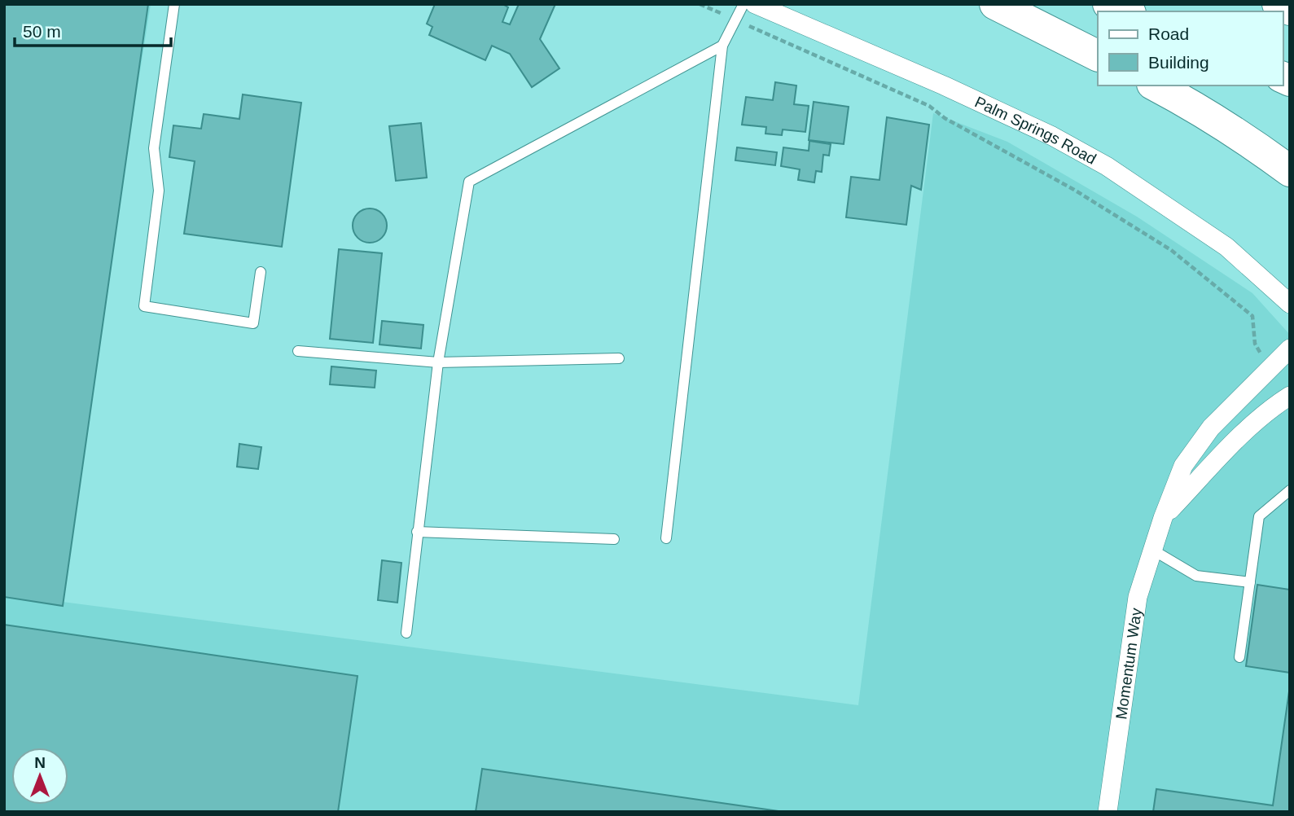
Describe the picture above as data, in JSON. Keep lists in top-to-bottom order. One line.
{"streets":{"street":["Palm Springs Road","Momentum Way"]},"legend":["Road","Building"],"scale_bar":"50 m","north":"top"}
